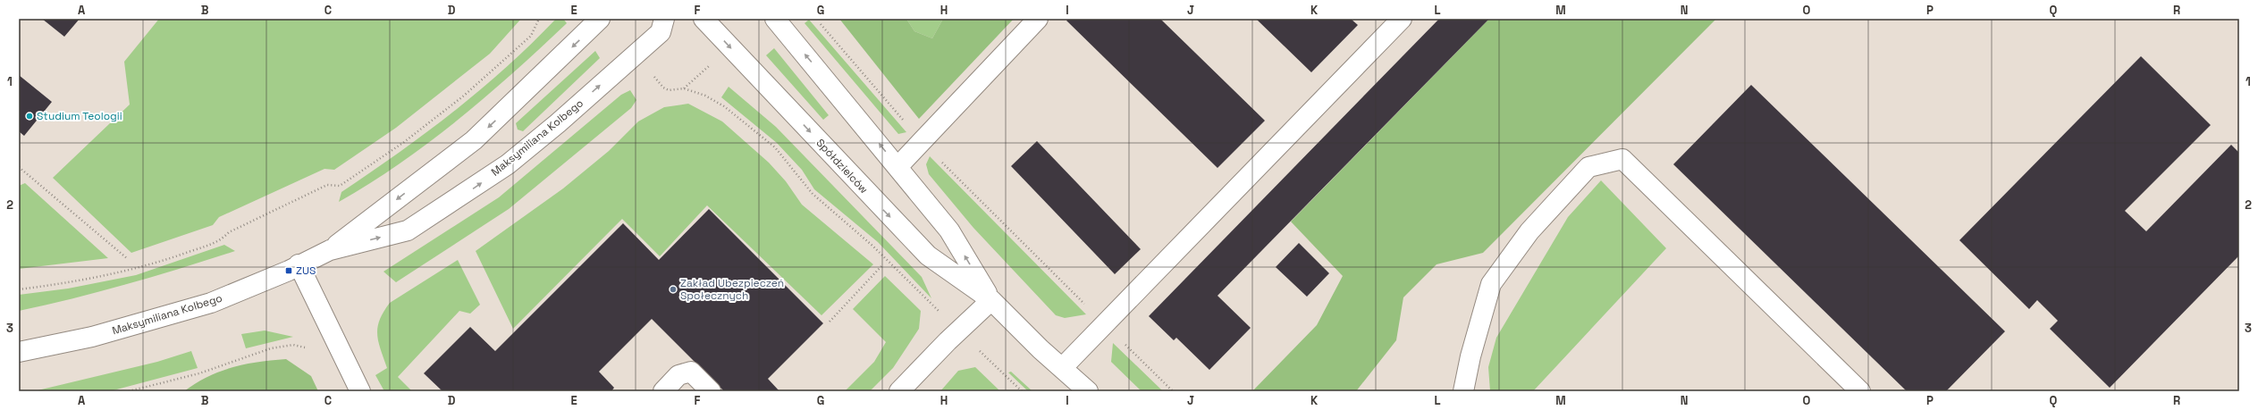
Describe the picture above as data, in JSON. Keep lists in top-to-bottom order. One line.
{"streets":{"street":["Maksymiliana Kolbego","Spółdzielców"]},"places":{"other":["Studium Teologii","Zakład Ubezpieczeń Społecznych"],"transit":["ZUS"]},"grid":{"columns":["A","B","C","D","E","F","G","H","I","J","K","L","M","N","O","P","Q","R"],"rows":["1","2","3"]}}
